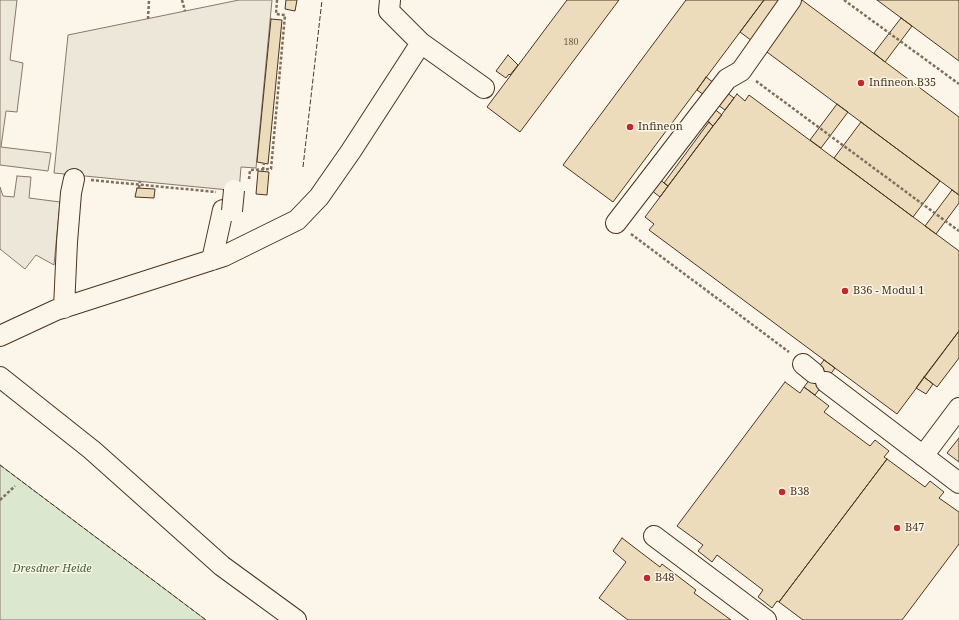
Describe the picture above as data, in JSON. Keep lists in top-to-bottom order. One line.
{"parks":["Dresdner Heide"],"places":["Infineon B35","Infineon","B36 - Modul 1","B38","B47","B48"],"house_numbers":["180"]}
